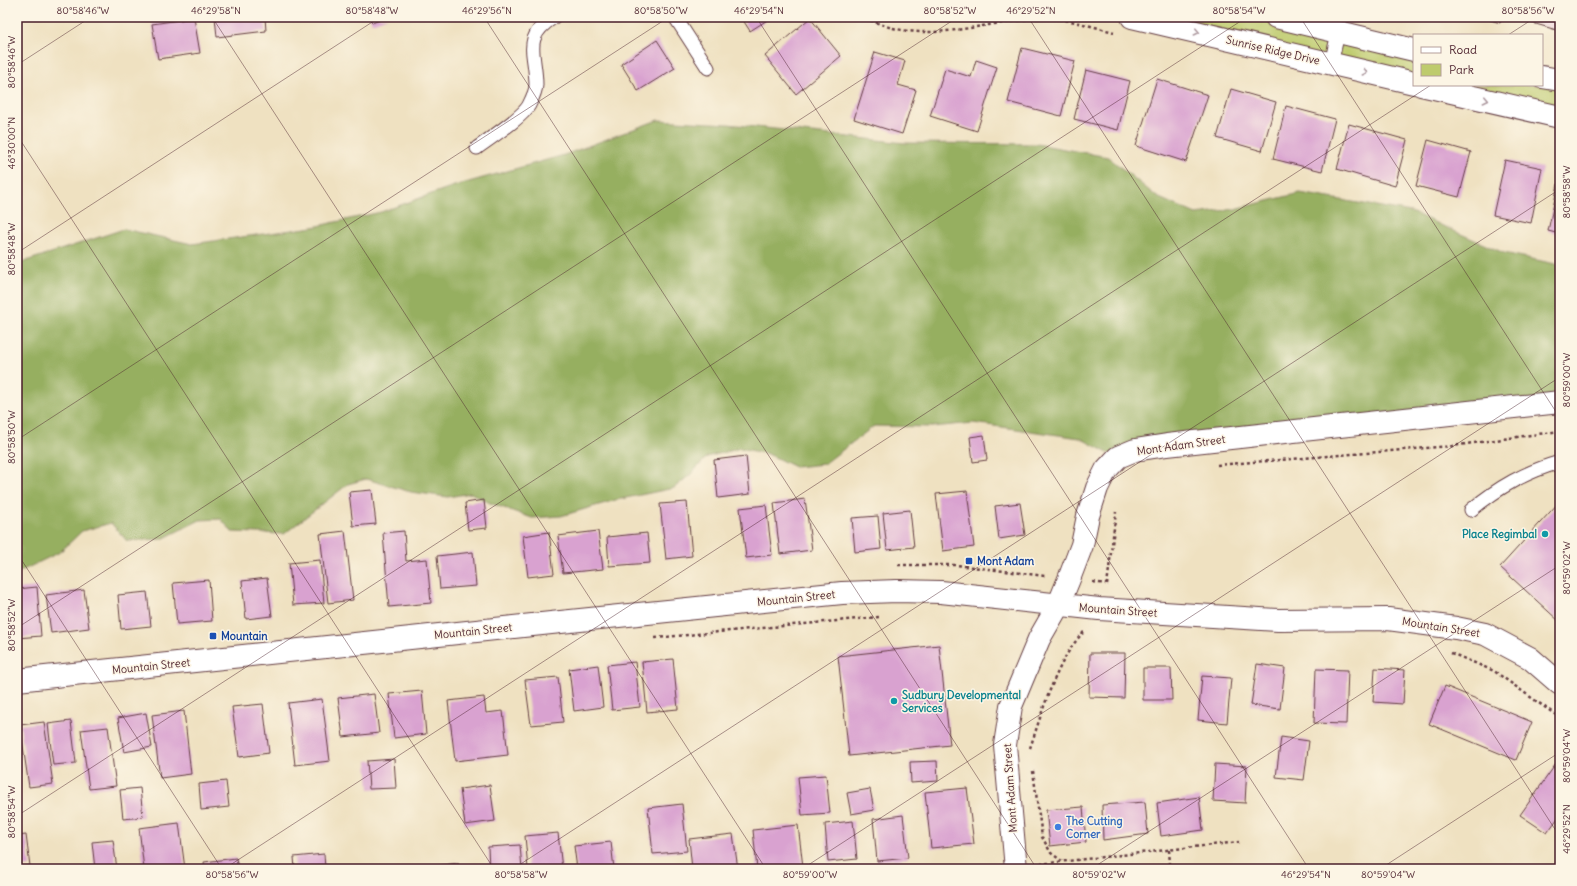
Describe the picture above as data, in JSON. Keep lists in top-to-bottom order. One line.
{"streets":{"street":["Sunrise Ridge Drive","Mont Adam Street","Mountain Street"]},"crossings":[["Mont Adam Street","Mountain Street"]],"places":{"other":["Place Regimbal","Sudbury Developmental Services","The Cutting Corner"],"transit":["Mont Adam","Mountain"]},"legend":["Road","Park"],"coordinates":["80°58'46\"W","46°29'58\"N","80°58'48\"W","46°29'56\"N","80°58'50\"W","46°29'54\"N","80°58'52\"W","46°29'52\"N","80°58'54\"W","80°58'56\"W","46°30'00\"N","80°58'58\"W","80°59'00\"W","80°59'02\"W","80°59'04\"W"]}
